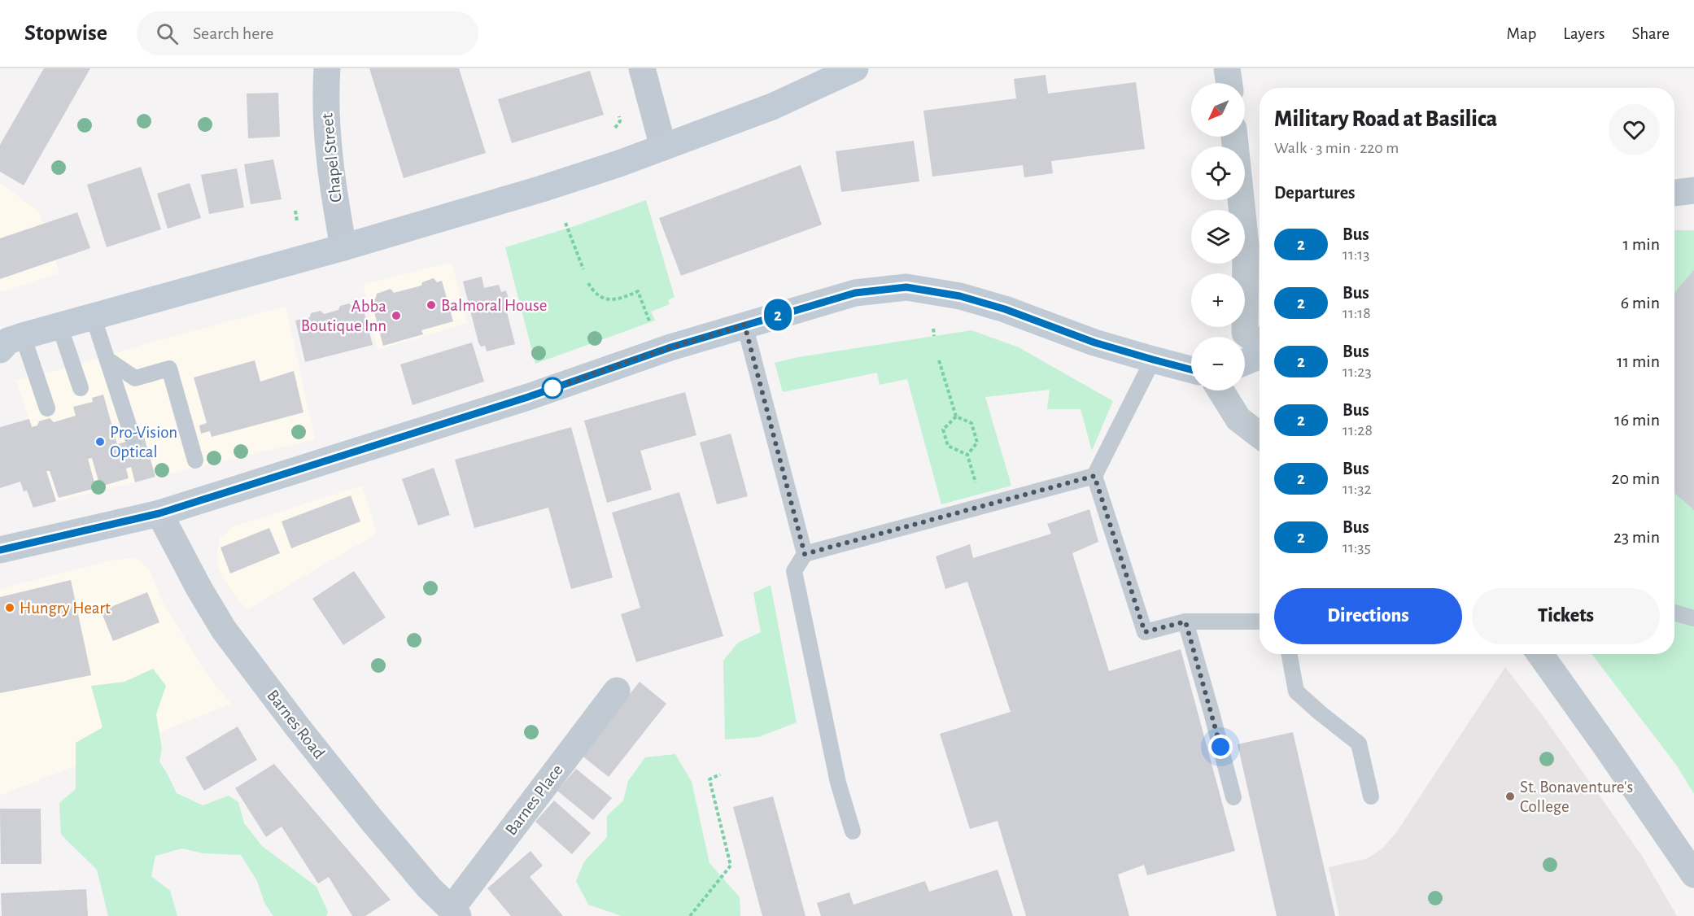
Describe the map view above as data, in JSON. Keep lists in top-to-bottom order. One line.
{"streets":{"street":["Chapel Street","Barnes Road","Barnes Place"]},"crossings":[["Barnes Road","Barnes Place"]],"places":["Balmoral House","Abba Boutique Inn","Pro-Vision Optical","Hungry Heart","St. Bonaventure's College"],"lines":["bus line 2"],"north":"bottom left","page":{"header":"Stopwise","search":"Search here","nav":["Map","Layers","Share"],"on_map":"2","map_buttons":["+","−"],"heading":[["Military Road at Basilica","Walk · 3 min · 220 m"],"Departures"],"list":[{"mark":"2","name":"Bus","note":"11:13","value":"1 min"},{"mark":"2","name":"Bus","note":"11:18","value":"6 min"},{"mark":"2","name":"Bus","note":"11:23","value":"11 min"},{"mark":"2","name":"Bus","note":"11:28","value":"16 min"},{"mark":"2","name":"Bus","note":"11:32","value":"20 min"},{"mark":"2","name":"Bus","note":"11:35","value":"23 min"}],"buttons":["Directions","Tickets"]}}
